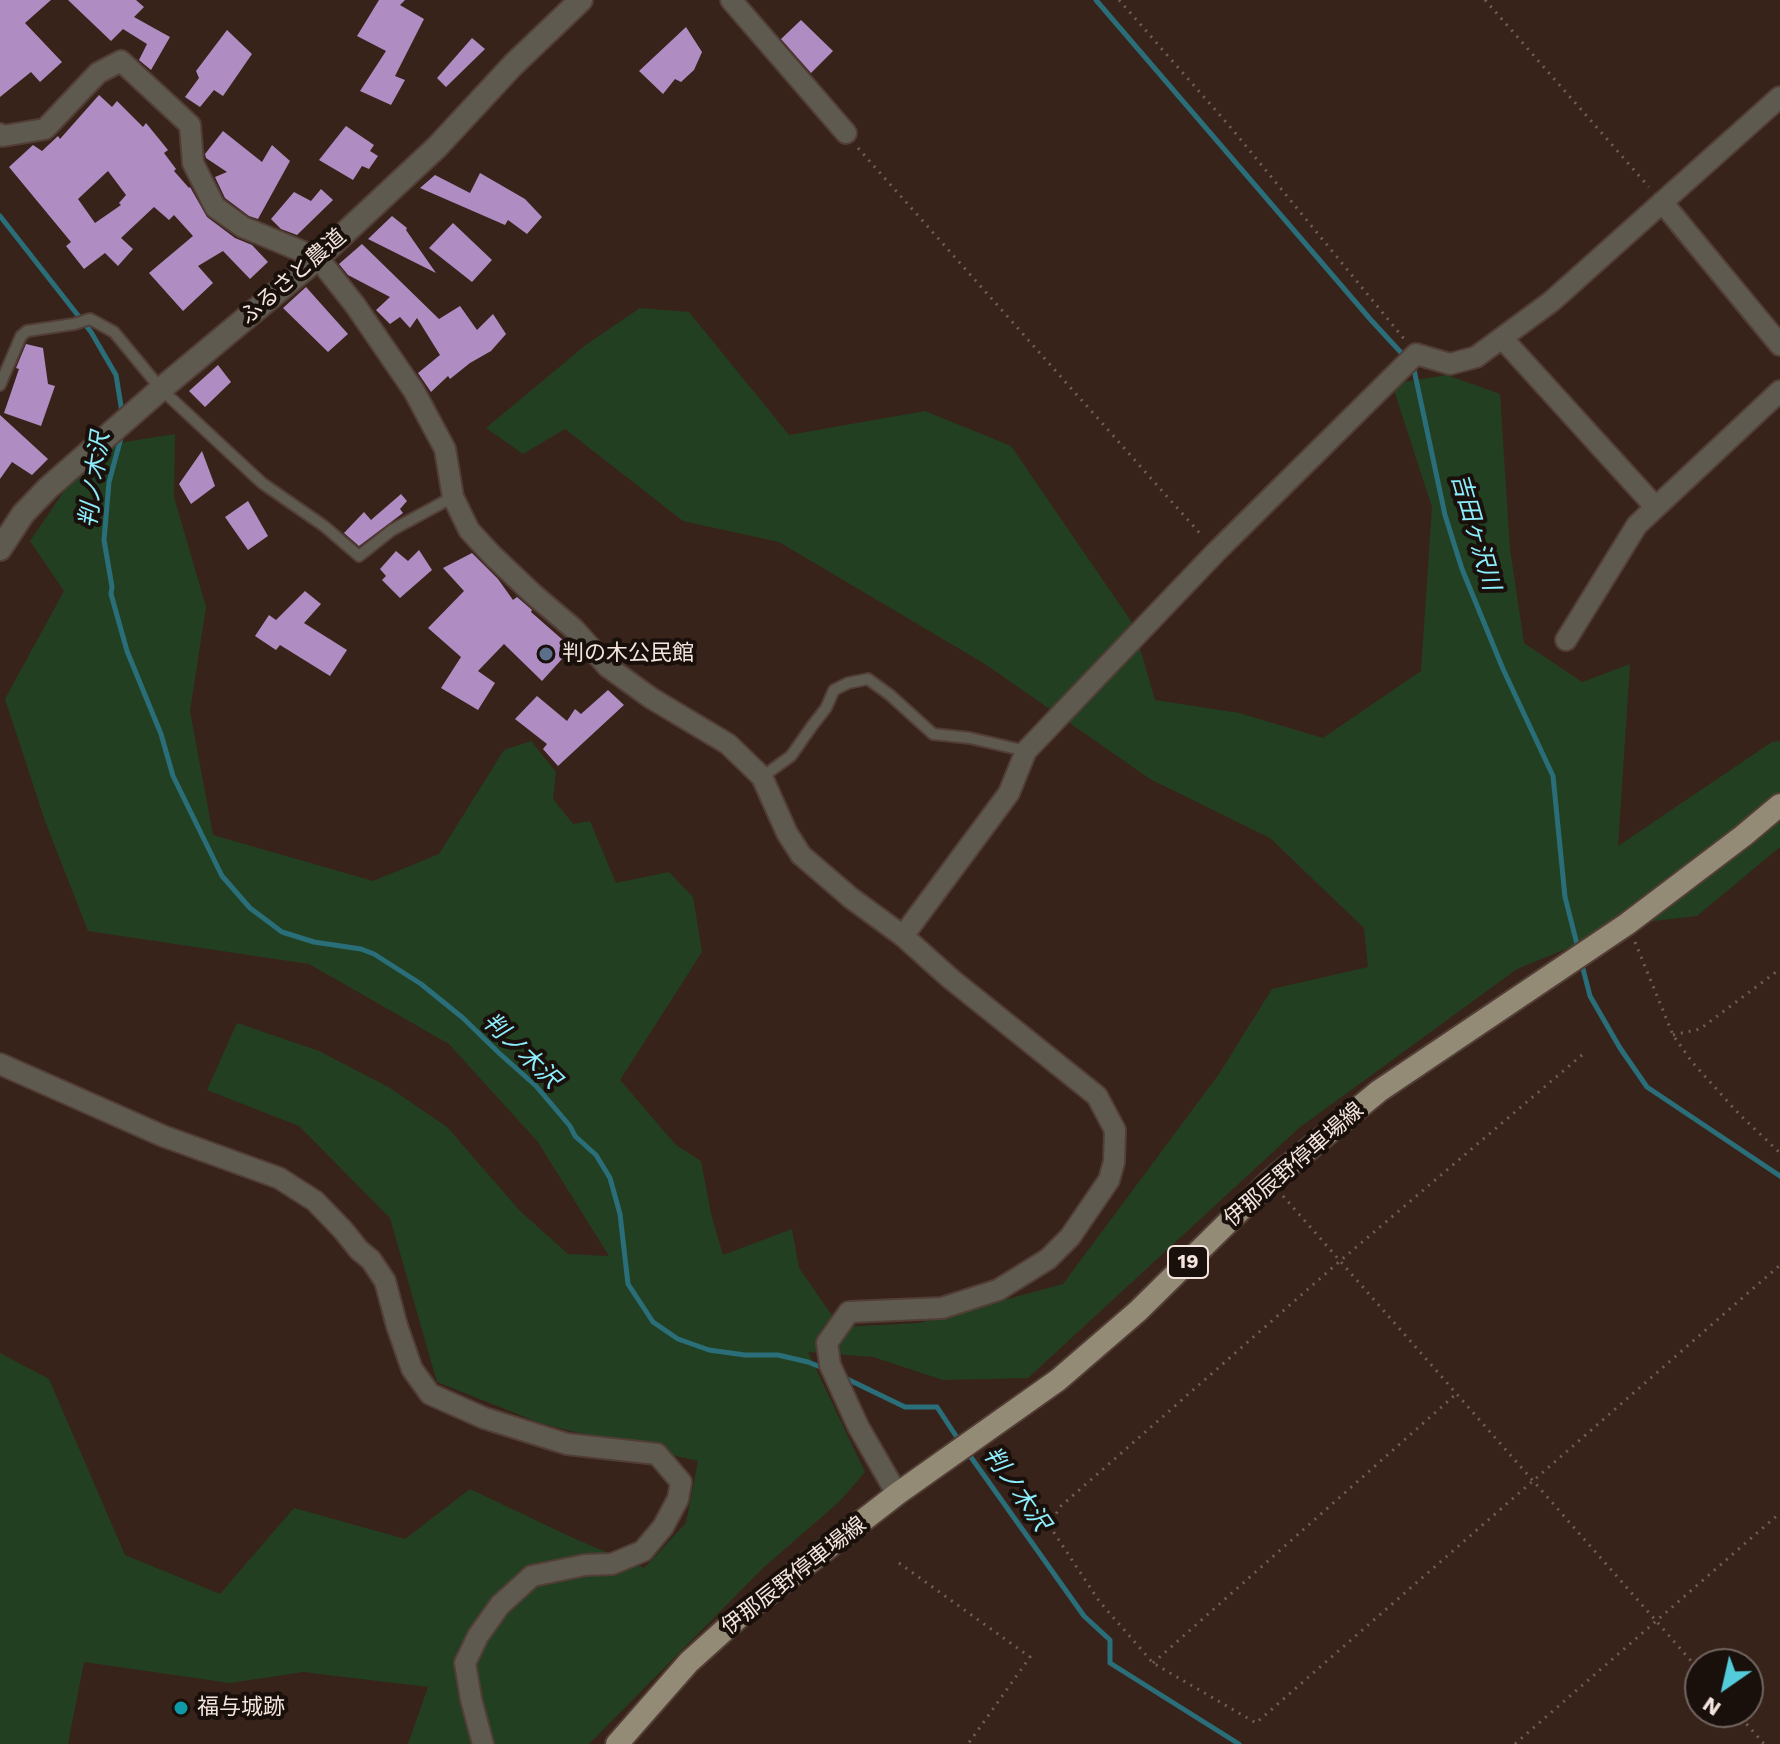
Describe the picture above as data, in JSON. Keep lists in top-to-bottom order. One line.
{"streets":{"main road":["伊那辰野停車場線","19"],"street":["ふるさと農道"]},"water":["判ノ木沢","吉田ヶ沢川"],"places":["判の木公民館","福与城跡"],"north":"bottom left"}
